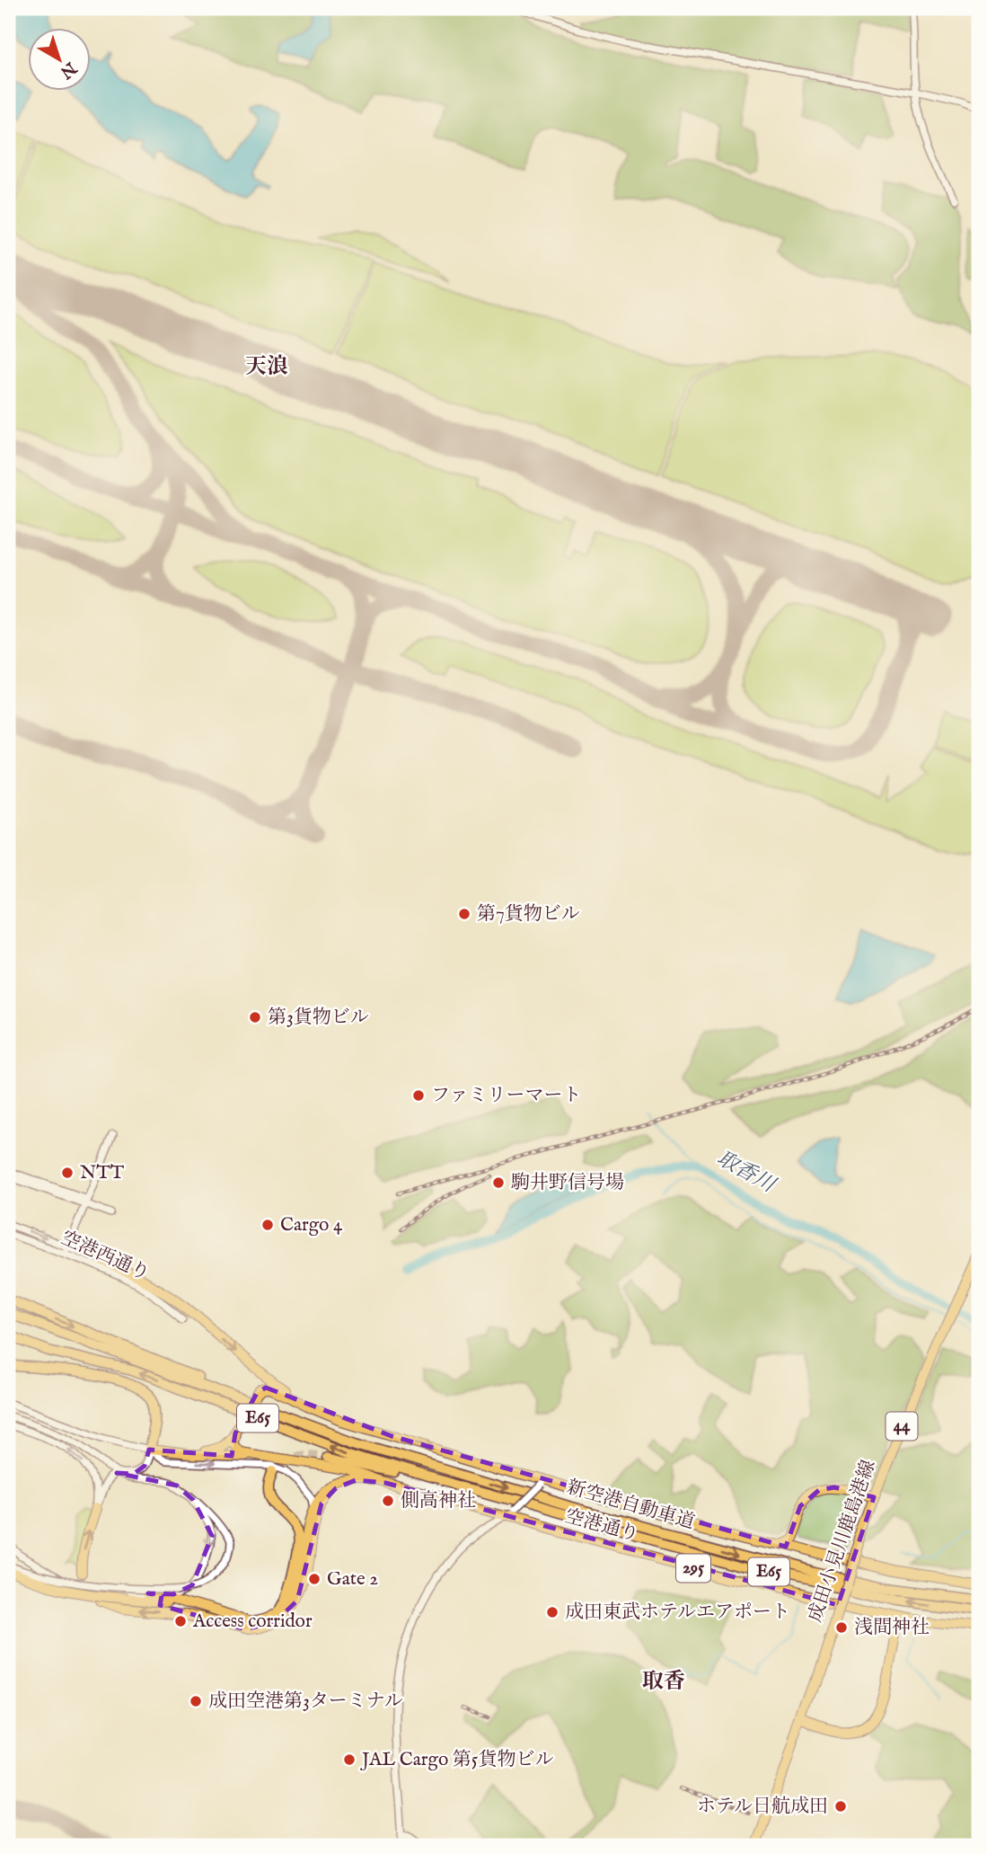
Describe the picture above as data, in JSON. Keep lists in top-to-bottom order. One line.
{"streets":{"highway":["E65","新空港自動車道"],"main road":["44","空港通り","成田小見川鹿島港線","295"],"street":["空港西通り"]},"crossings":[["空港西通り","295"],["E65","新空港自動車道"],["空港通り","295"]],"districts":["天浪","取香"],"water":["取香川"],"places":["第7貨物ビル","第3貨物ビル","ファミリーマート","NTT","駒井野信号場","Cargo 4","側高神社","Gate 2","成田東武ホテルエアポート","Access corridor","浅間神社","成田空港第3ターミナル","JAL Cargo 第5貨物ビル","ホテル日航成田"],"north":"bottom right"}
